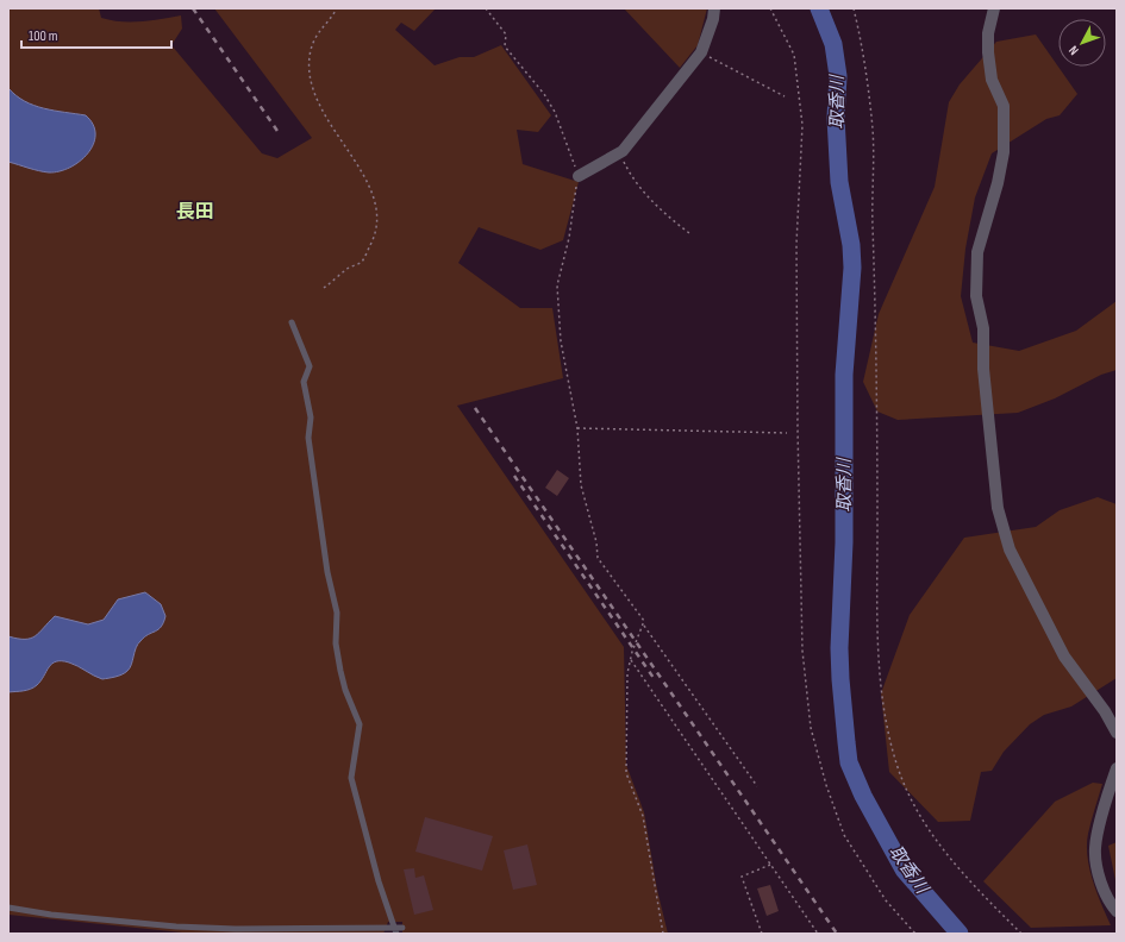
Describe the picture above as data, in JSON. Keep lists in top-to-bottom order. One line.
{"districts":["長田"],"water":["取香川"],"scale_bar":"100 m","north":"bottom left"}
